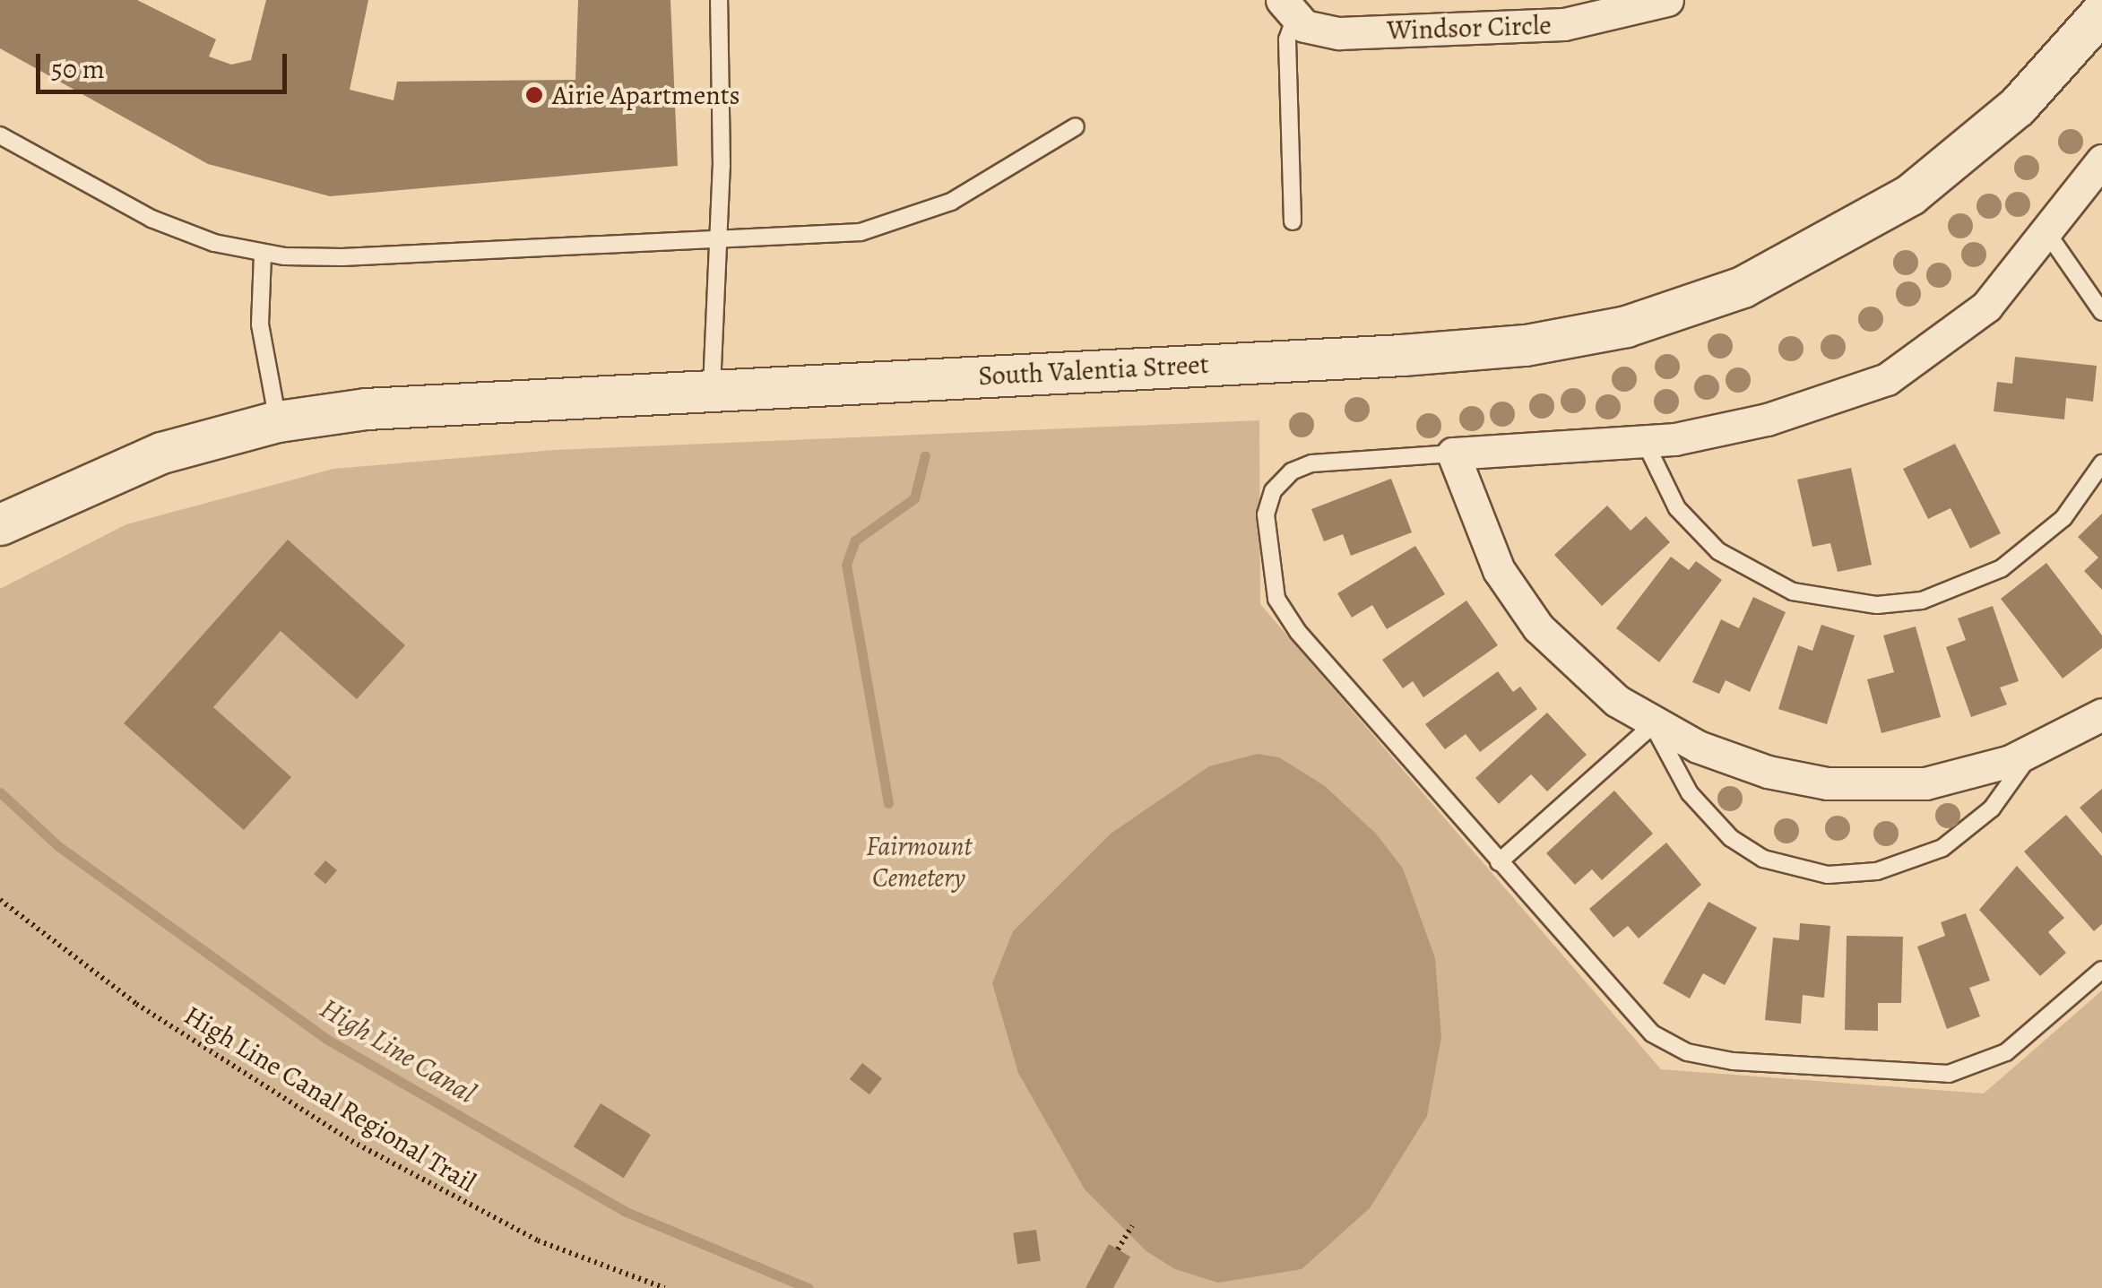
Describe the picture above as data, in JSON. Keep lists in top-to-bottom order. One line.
{"streets":{"street":["Windsor Circle","South Valentia Street"],"path":["High Line Canal Regional Trail"]},"water":["High Line Canal"],"parks":["Fairmount Cemetery"],"places":["Airie Apartments"],"scale_bar":"50 m"}
